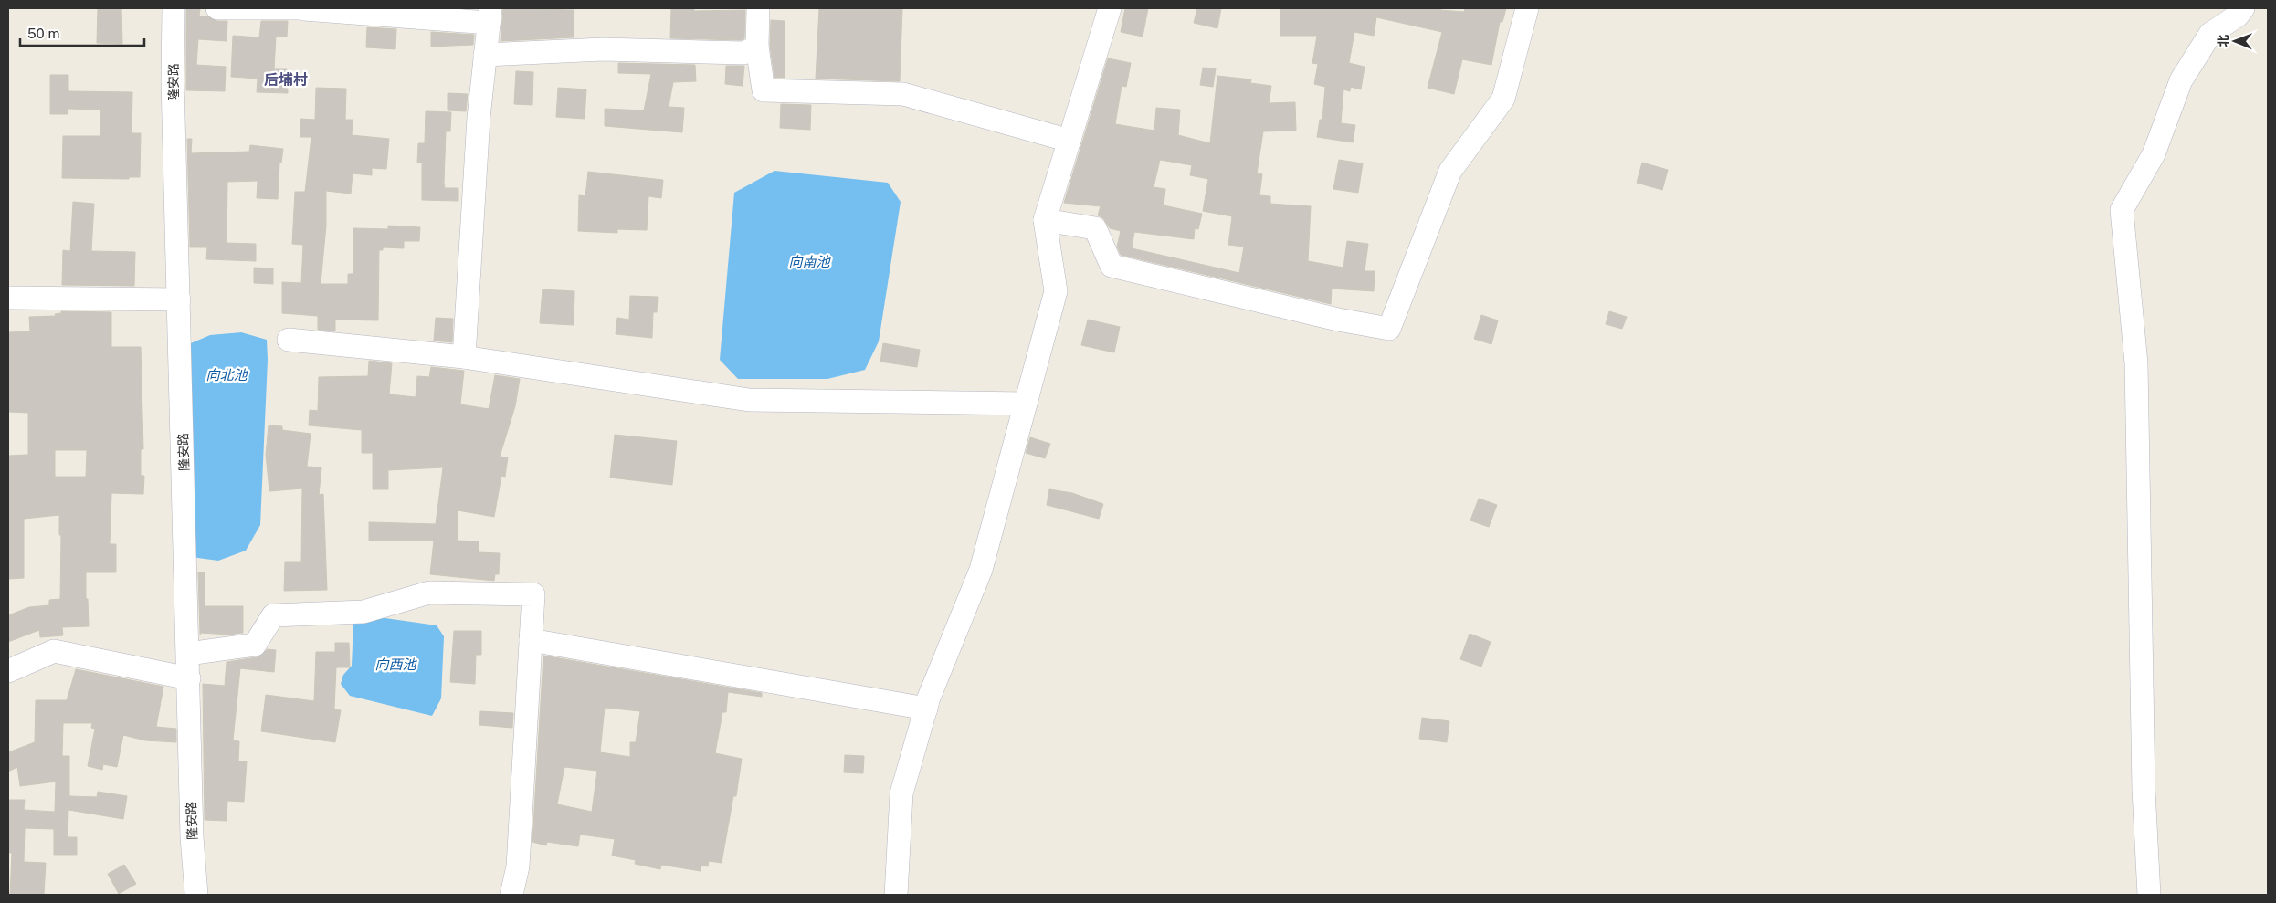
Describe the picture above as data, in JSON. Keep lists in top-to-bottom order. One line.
{"streets":{"street":["隆安路"]},"districts":["后埔村"],"water":["向南池","向北池","向西池"],"scale_bar":"50 m","north":"left"}
